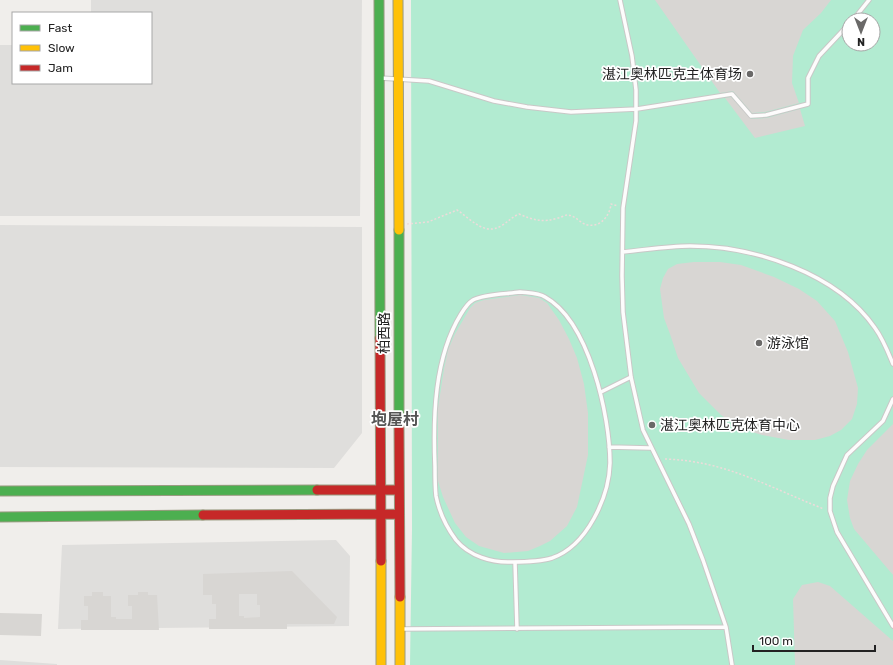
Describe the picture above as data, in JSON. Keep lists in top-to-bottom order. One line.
{"streets":{"main road":["柏西路"]},"districts":["垉屋村"],"places":["湛江奥林匹克主体育场","游泳馆","湛江奥林匹克体育中心"],"legend":["Fast","Slow","Jam"],"scale_bar":"100 m","north":"bottom"}
